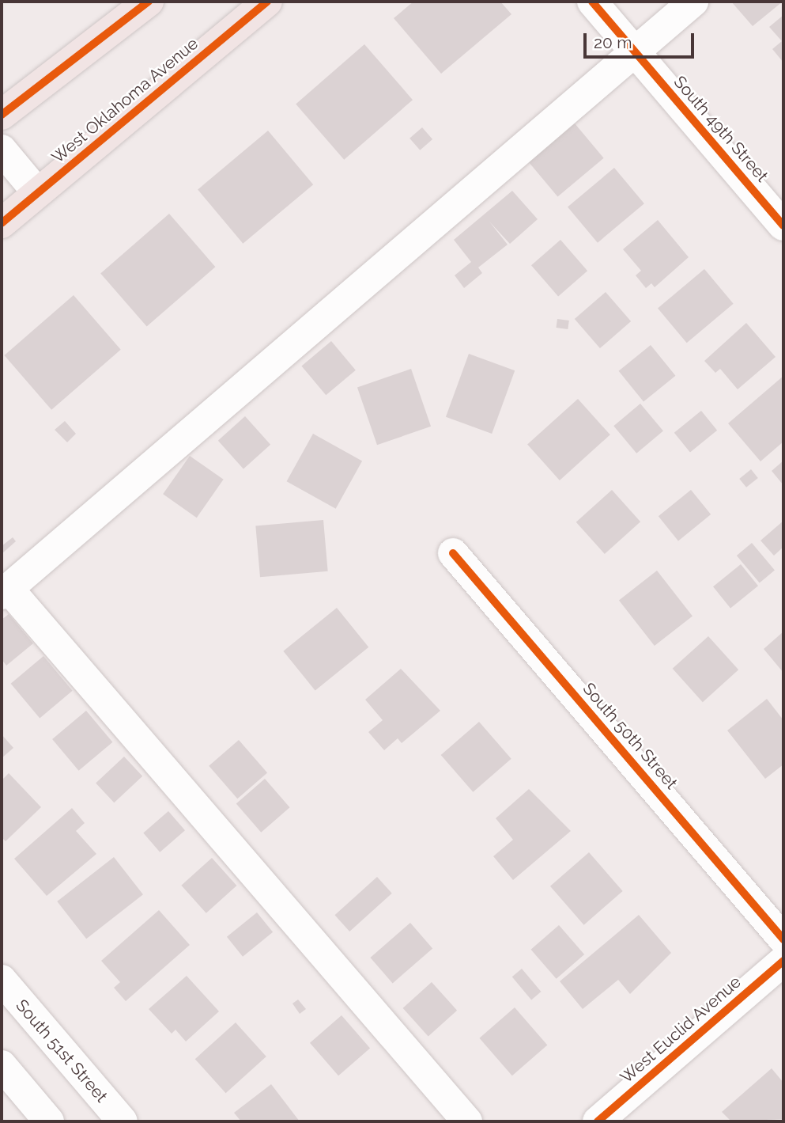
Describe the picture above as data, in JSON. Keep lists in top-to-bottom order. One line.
{"streets":{"main road":["West Oklahoma Avenue"],"street":["South 49th Street","South 50th Street","West Euclid Avenue","South 51st Street"]},"scale_bar":"20 m"}
